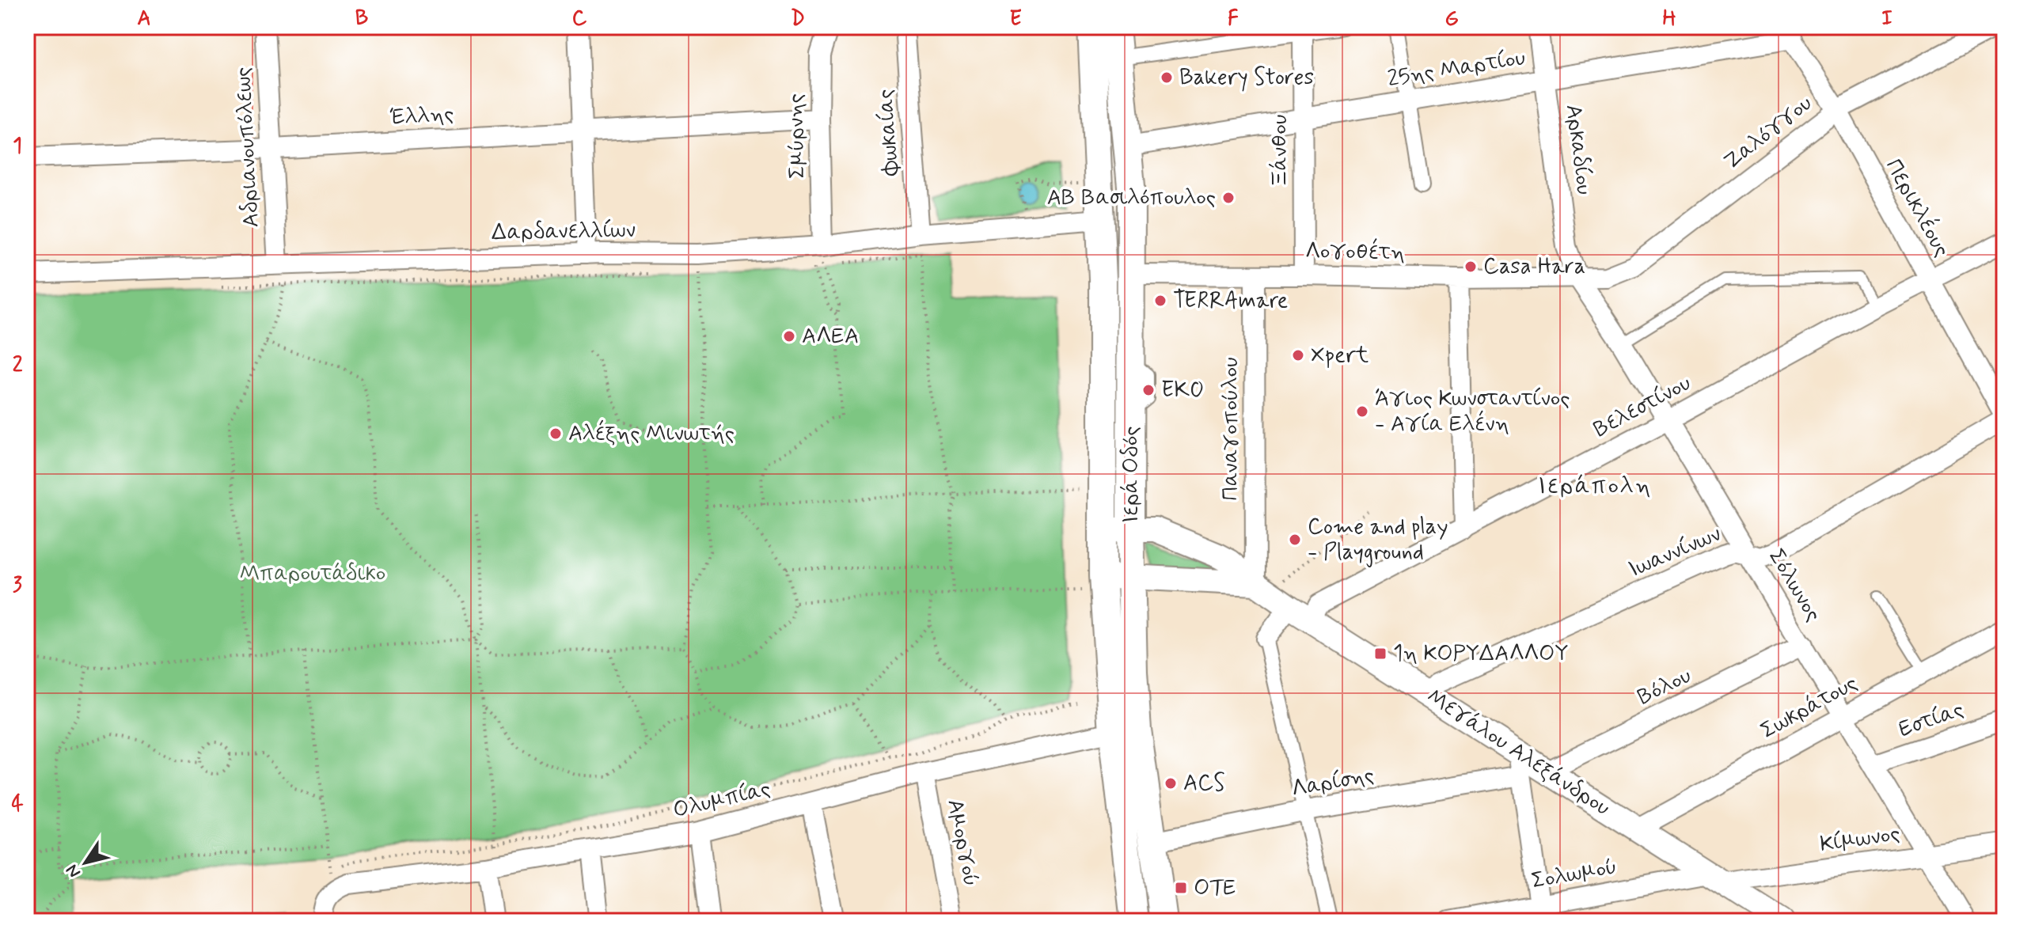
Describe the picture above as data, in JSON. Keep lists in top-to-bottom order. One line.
{"streets":{"main road":["Ιερά Οδός"],"street":["25ης Μαρτίου","Έλλης","Φωκαίας","Ζαλόγγου","Σμύρνης","Αδριανουπόλεως","Αρκαδίου","Ξάνθου","Περικλέους","Δαρδανελλίων","Λογοθέτη","Βελεστίνου","Παναγοπούλου","Ιωαννίνων","Σόλωνος","Βόλου","Σωκράτους","Εστίας","Μεγάλου Αλεξάνδρου","Λαρίσης","Ολυμπίας","Κίμωνος","Αμοργού","Σολωμού"]},"crossings":[["25ης Μαρτίου","Αρκαδίου"],["25ης Μαρτίου","Ξάνθου"],["25ης Μαρτίου","Περικλέους"],["25ης Μαρτίου","Ιερά Οδός"],["Έλλης","Σμύρνης"],["Έλλης","Αδριανουπόλεως"],["Φωκαίας","Δαρδανελλίων"],["Ζαλόγγου","Αρκαδίου"],["Ζαλόγγου","Περικλέους"],["Ζαλόγγου","Λογοθέτη"],["Ζαλόγγου","Σόλωνος"],["Σμύρνης","Δαρδανελλίων"],["Αδριανουπόλεως","Δαρδανελλίων"],["Αρκαδίου","Λογοθέτη"],["Αρκαδίου","Σόλωνος"],["Ξάνθου","Λογοθέτη"],["Περικλέους","Βελεστίνου"],["Περικλέους","Ιωαννίνων"],["Δαρδανελλίων","Ιερά Οδός"],["Λογοθέτη","Παναγοπούλου"],["Λογοθέτη","Ιερά Οδός"],["Λογοθέτη","Σόλωνος"],["Βελεστίνου","Σόλωνος"],["Βελεστίνου","Μεγάλου Αλεξάνδρου"],["Παναγοπούλου","Μεγάλου Αλεξάνδρου"],["Ιερά Οδός","Μεγάλου Αλεξάνδρου"],["Ιερά Οδός","Λαρίσης"],["Ιερά Οδός","Ολυμπίας"],["Ιωαννίνων","Σόλωνος"],["Ιωαννίνων","Μεγάλου Αλεξάνδρου"],["Σόλωνος","Βόλου"],["Σόλωνος","Σωκράτους"],["Σόλωνος","Εστίας"],["Σόλωνος","Κίμωνος"],["Βόλου","Μεγάλου Αλεξάνδρου"],["Σωκράτους","Μεγάλου Αλεξάνδρου"],["Μεγάλου Αλεξάνδρου","Λαρίσης"],["Μεγάλου Αλεξάνδρου","Κίμωνος"],["Μεγάλου Αλεξάνδρου","Σολωμού"],["Ολυμπίας","Αμοργού"],["Κίμωνος","Σολωμού"]],"districts":["Ιεράπολη"],"parks":["Μπαρουτάδικο"],"places":{"other":["Bakery Stores","ΑΒ Βασιλόπουλος","Casa Hara","TERRAmare","ΑΛΕΑ","Xpert","EKO","Άγιος Κωνσταντίνος - Αγία Ελένη","Αλέξης Μινωτής","Come and play - Playground","ACS"],"transit":["1η ΚΟΡΥΔΑΛΛΟΥ","ΟΤΕ"]},"north":"bottom left","grid":{"columns":["A","B","C","D","E","F","G","H","I"],"rows":["1","2","3","4"]}}
